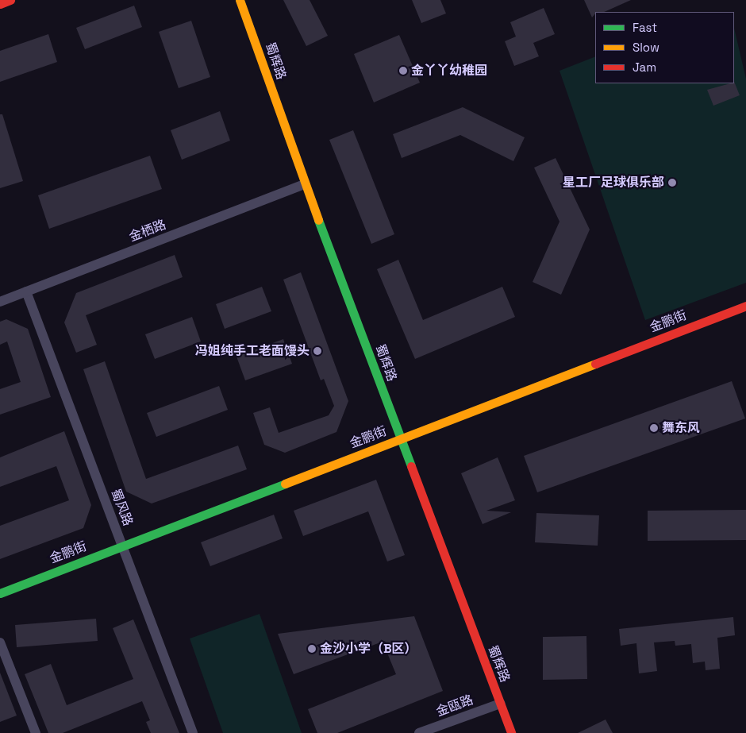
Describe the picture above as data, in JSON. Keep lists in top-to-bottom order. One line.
{"streets":{"street":["蜀辉路","金栖路","金鹏街","蜀风路","金瓯路"]},"crossings":[["蜀辉路","金栖路"],["蜀辉路","金鹏街"],["蜀辉路","金瓯路"],["金栖路","蜀风路"],["金鹏街","蜀风路"]],"places":["金丫丫幼稚园","星工厂足球俱乐部","冯姐纯手工老面馒头","舞东风","金沙小学（B区）"],"legend":["Fast","Slow","Jam"]}
